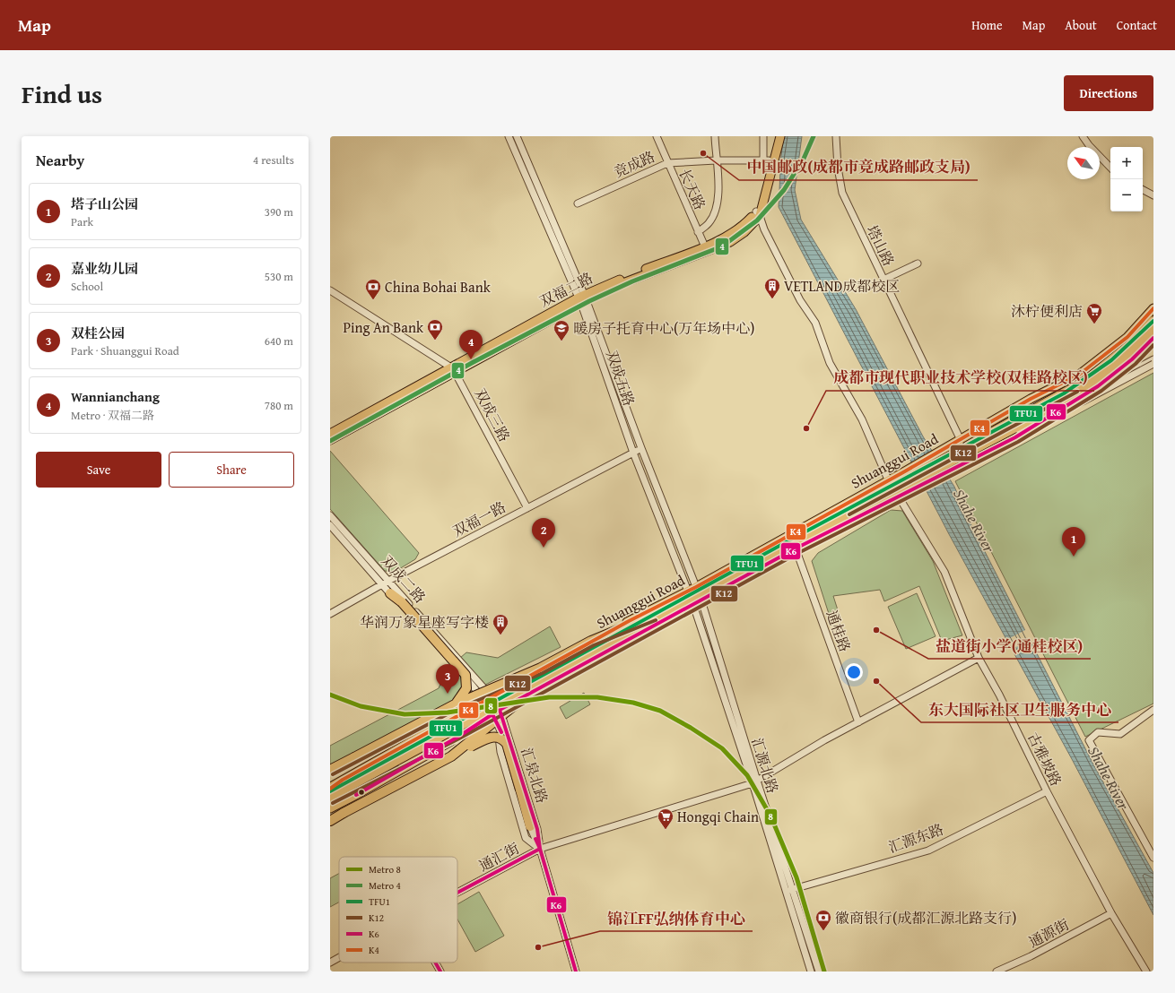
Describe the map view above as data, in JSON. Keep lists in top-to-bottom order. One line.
{"streets":{"main road":["双福二路","Shuanggui Road"],"street":["竞成路","长天路","塔山路","双成五路","双成三路","双福一路","双成二路","通桂路","古雅坡路","汇源北路","汇泉北路","汇源东路","通汇街","通源街"]},"crossings":[["竞成路","长天路"],["长天路","双福二路"],["塔山路","Shuanggui Road"],["双福二路","双成五路"],["双福二路","双成三路"],["双福二路","古雅坡路"],["双成五路","Shuanggui Road"],["双成五路","双福一路"],["双成五路","汇源北路"],["双成三路","双福一路"],["Shuanggui Road","双成二路"],["Shuanggui Road","通桂路"],["Shuanggui Road","古雅坡路"],["Shuanggui Road","汇源北路"],["Shuanggui Road","汇泉北路"],["双福一路","双成二路"],["双成二路","汇泉北路"],["通桂路","通汇街"],["古雅坡路","汇源东路"],["古雅坡路","通汇街"],["古雅坡路","通源街"],["汇源北路","汇源东路"],["汇源北路","通汇街"],["汇泉北路","通汇街"]],"water":["Shahe River"],"places":{"other":["中国邮政(成都市竞成路邮政支局)","成都市现代职业技术学校(双桂路校区)","盐道街小学(通桂校区)","东大国际社区卫生服务中心","锦江FF弘纳体育中心"],"building":["VETLAND成都校区","华润万象星座写字楼"],"bank":["China Bohai Bank","Ping An Bank","徽商银行(成都汇源北路支行)"],"supermarket":["沐柠便利店","Hongqi Chain"],"school or university":["暖房子托育中心(万年场中心)"]},"lines":["metro line 4","transit line K4","transit line TFU1","transit line K6","transit line K12","metro line 8"],"legend":["Metro 8","Metro 4","TFU1","K12","K6","K4"],"north":"top left","page":{"header":"Map","nav":["Home","Map","About","Contact"],"title":"Find us","buttons":["Directions",["Save","Share"]],"heading":["Nearby","4 results"],"map_buttons":["+","−"],"list":[{"mark":"1","name":"塔子山公园","note":"Park","value":"390 m"},{"mark":"2","name":"嘉业幼儿园","note":"School","value":"530 m"},{"mark":"3","name":"双桂公园","note":"Park · Shuanggui Road","value":"640 m"},{"mark":"4","name":"Wannianchang","note":"Metro · 双福二路","value":"780 m"}],"pins":["4","2","1","3"]}}
